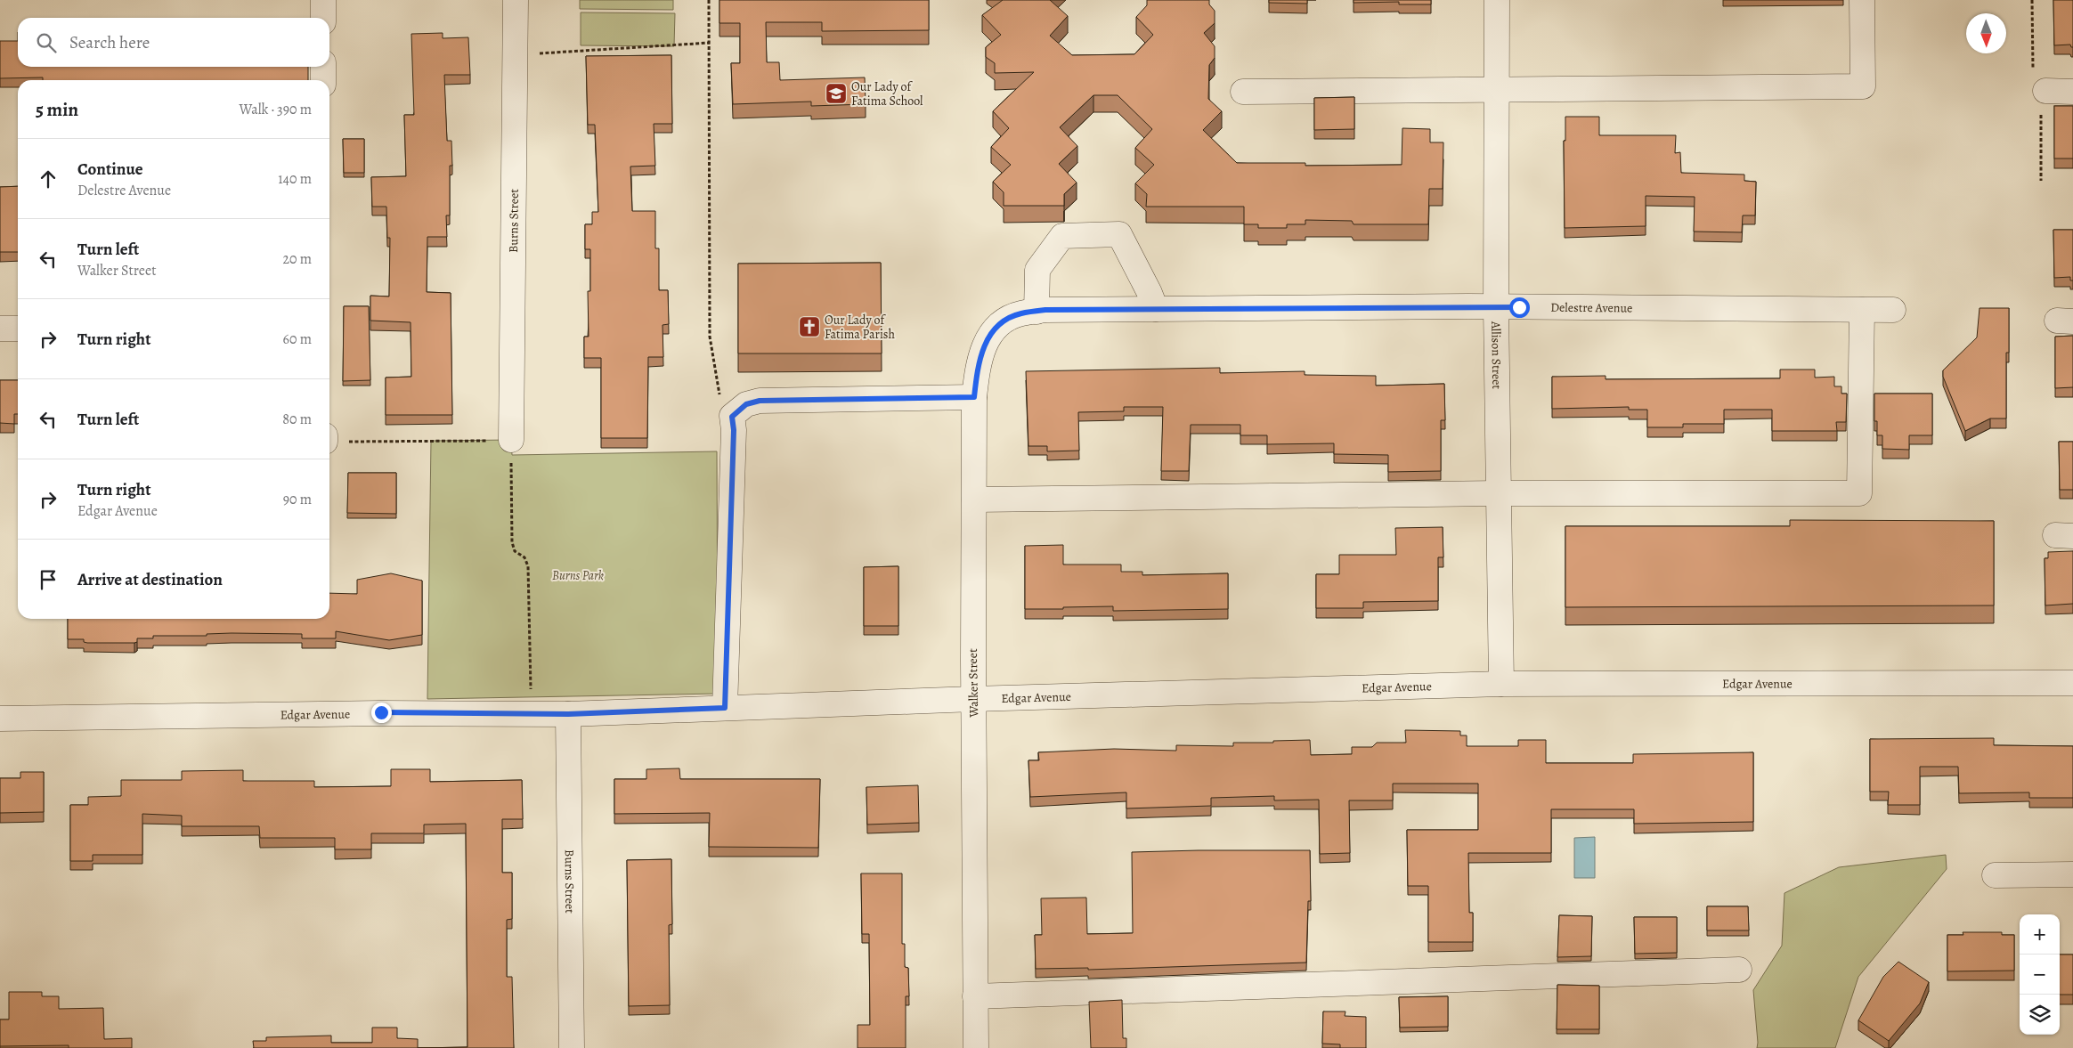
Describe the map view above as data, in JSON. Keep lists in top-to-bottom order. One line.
{"streets":{"street":["Burns Street","Delestre Avenue","Allison Street","Walker Street","Edgar Avenue"]},"crossings":[["Burns Street","Edgar Avenue"],["Delestre Avenue","Allison Street"],["Delestre Avenue","Walker Street"],["Allison Street","Edgar Avenue"],["Walker Street","Edgar Avenue"]],"parks":["Burns Park"],"places":{"school or university":["Our Lady of Fatima School"],"church":["Our Lady of Fatima Parish"]},"north":"bottom","page":{"search":"Search here","heading":["5 min","Walk · 390 m"],"list":[["Continue","Delestre Avenue","140 m"],["Turn left","Walker Street","20 m"],["Turn right","60 m"],["Turn left","80 m"],["Turn right","Edgar Avenue","90 m"],"Arrive at destination"],"map_buttons":["+","−"]}}
